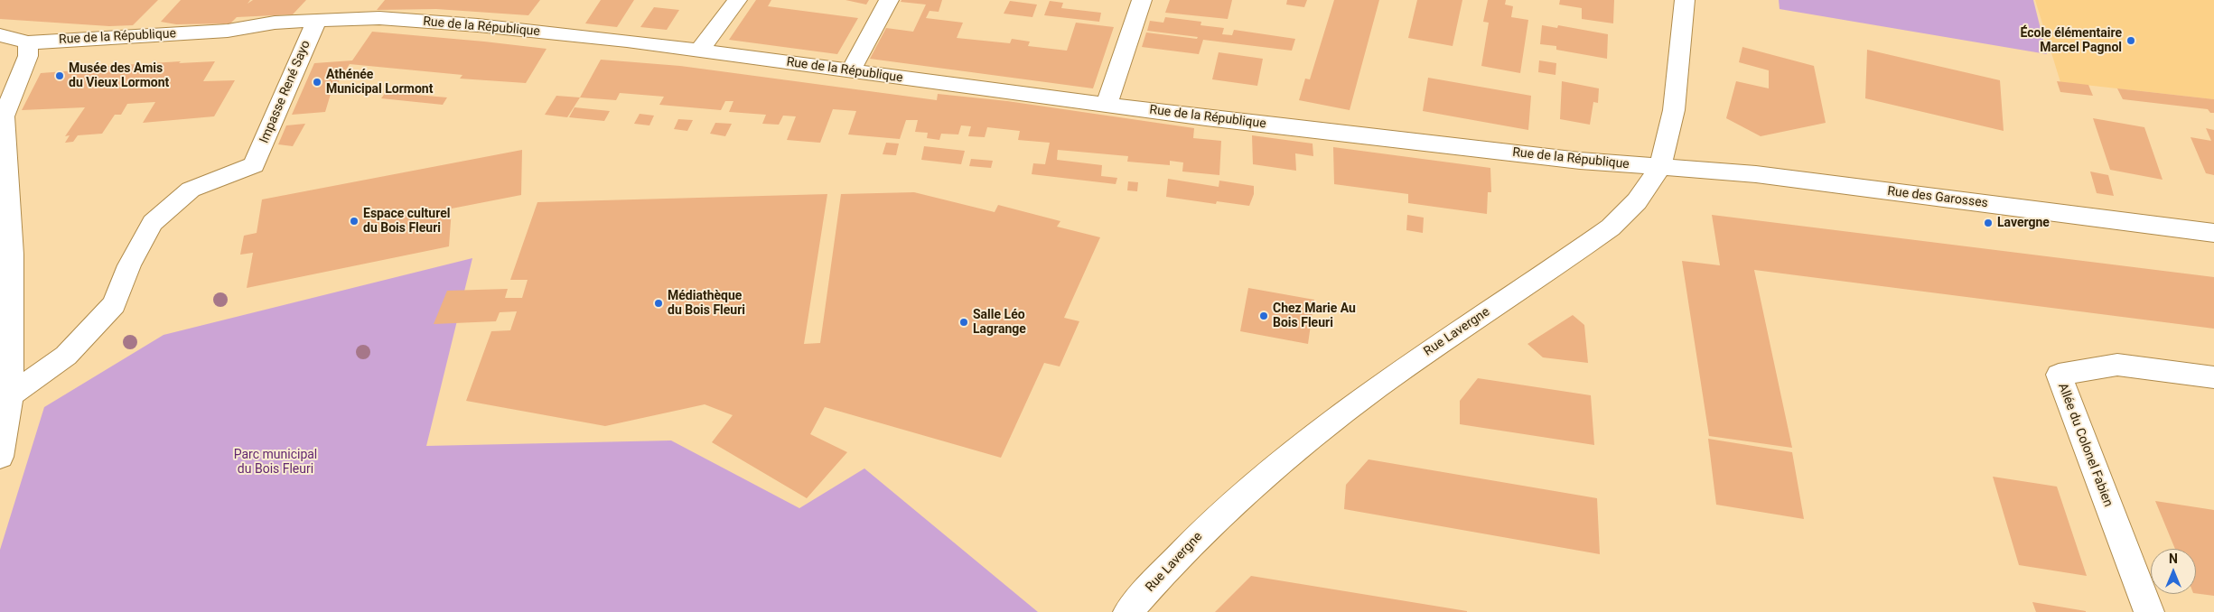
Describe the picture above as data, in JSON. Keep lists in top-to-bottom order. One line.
{"streets":{"street":["Rue de la République","Impasse René Sayo","Rue des Garosses","Rue Lavergne","Allée du Colonel Fabien"]},"crossings":[["Rue de la République","Impasse René Sayo"],["Rue de la République","Rue des Garosses"],["Rue de la République","Rue Lavergne"],["Rue des Garosses","Rue Lavergne"]],"parks":["Parc municipal du Bois Fleuri"],"places":["École élémentaire Marcel Pagnol","Musée des Amis du Vieux Lormont","Athénée Municipal Lormont","Espace culturel du Bois Fleuri","Lavergne","Médiathèque du Bois Fleuri","Chez Marie Au Bois Fleuri","Salle Léo Lagrange"],"north":"top"}
